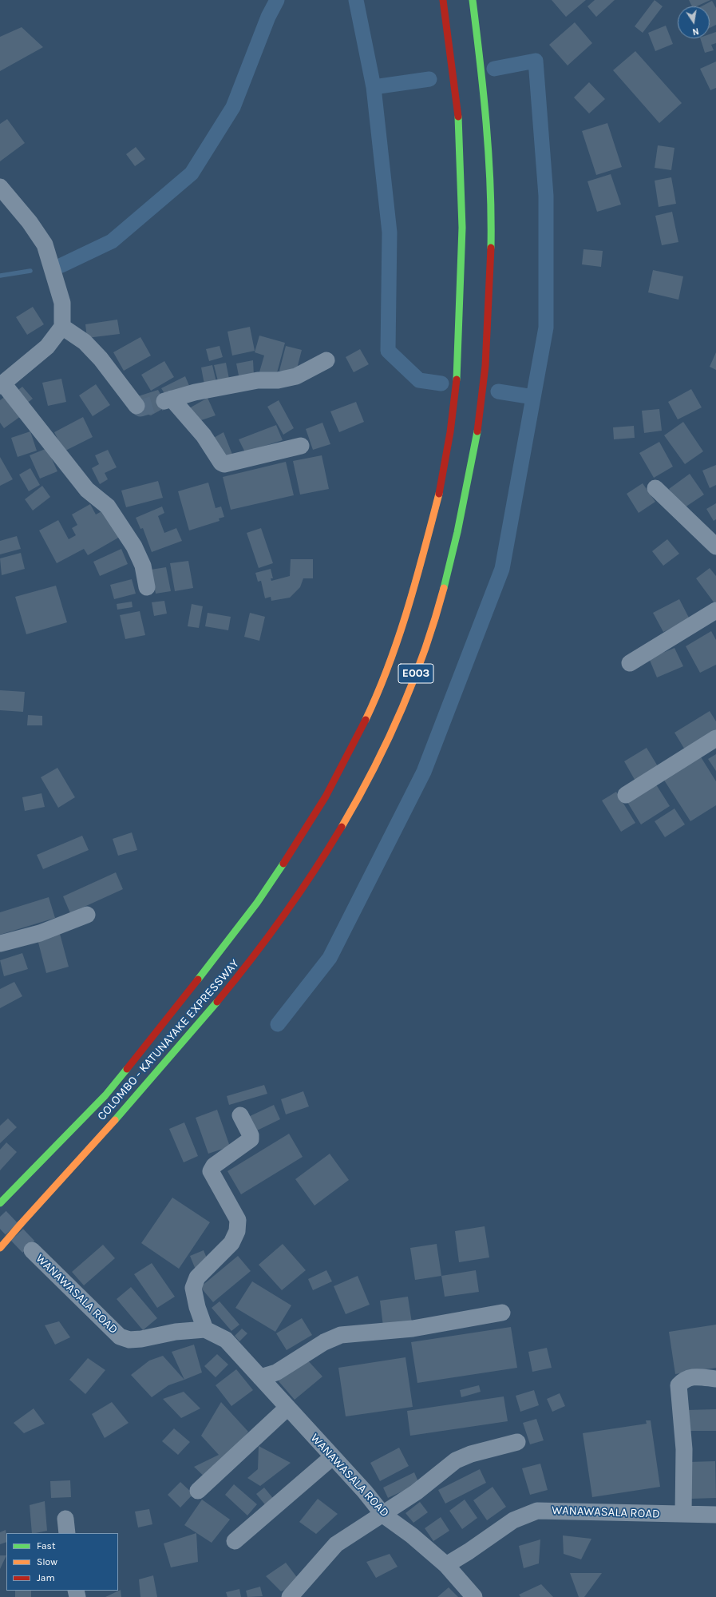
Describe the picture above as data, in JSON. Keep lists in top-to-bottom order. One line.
{"streets":{"highway":["E003","COLOMBO - KATUNAYAKE EXPRESSWAY"],"street":["WANAWASALA ROAD"]},"legend":["Fast","Slow","Jam"],"north":"bottom"}
